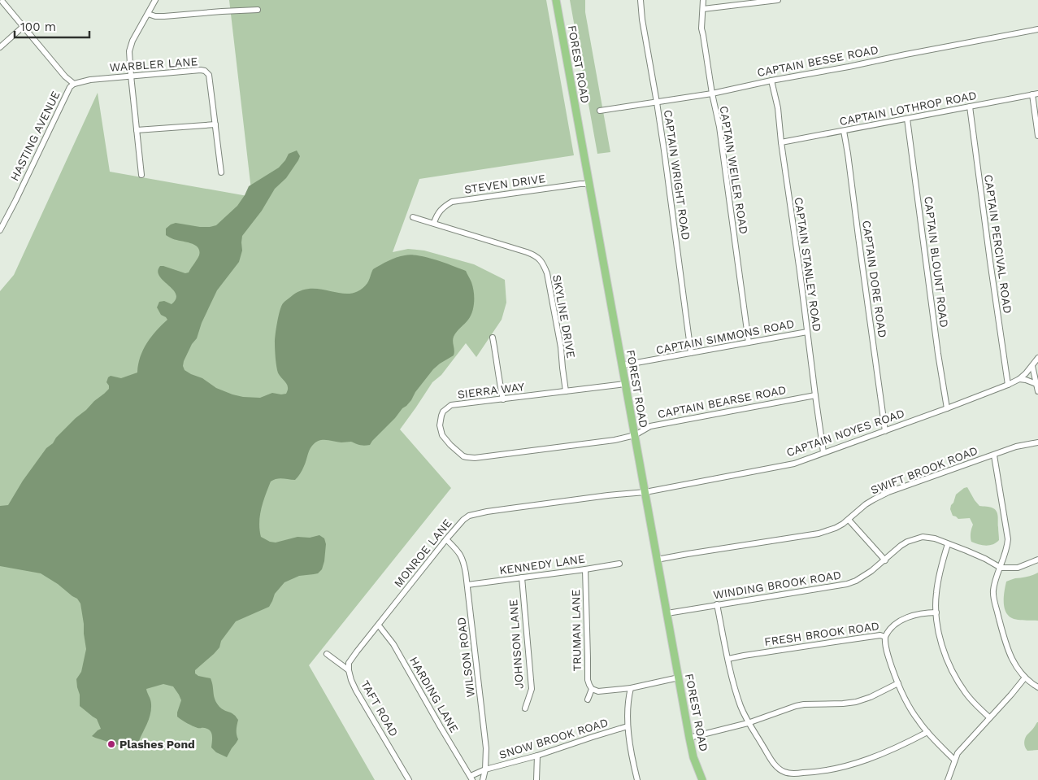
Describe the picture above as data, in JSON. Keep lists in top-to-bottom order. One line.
{"streets":{"main road":["FOREST ROAD"],"street":["CAPTAIN BESSE ROAD","WARBLER LANE","CAPTAIN LOTHROP ROAD","HASTING AVENUE","CAPTAIN WEILER ROAD","CAPTAIN WRIGHT ROAD","STEVEN DRIVE","CAPTAIN PERCIVAL ROAD","CAPTAIN BLOUNT ROAD","CAPTAIN STANLEY ROAD","CAPTAIN DORE ROAD","SKYLINE DRIVE","CAPTAIN SIMMONS ROAD","SIERRA WAY","CAPTAIN BEARSE ROAD","CAPTAIN NOYES ROAD","SWIFT BROOK ROAD","MONROE LANE","KENNEDY LANE","WINDING BROOK ROAD","TRUMAN LANE","FRESH BROOK ROAD","JOHNSON LANE","WILSON ROAD","HARDING LANE","TAFT ROAD","SNOW BROOK ROAD"]},"crossings":[["CAPTAIN BESSE ROAD","CAPTAIN WEILER ROAD"],["CAPTAIN BESSE ROAD","CAPTAIN WRIGHT ROAD"],["CAPTAIN BESSE ROAD","CAPTAIN STANLEY ROAD"],["WARBLER LANE","HASTING AVENUE"],["FOREST ROAD","STEVEN DRIVE"],["FOREST ROAD","CAPTAIN SIMMONS ROAD"],["FOREST ROAD","SIERRA WAY"],["FOREST ROAD","CAPTAIN BEARSE ROAD"],["FOREST ROAD","CAPTAIN NOYES ROAD"],["FOREST ROAD","SWIFT BROOK ROAD"],["FOREST ROAD","MONROE LANE"],["FOREST ROAD","WINDING BROOK ROAD"],["CAPTAIN LOTHROP ROAD","CAPTAIN PERCIVAL ROAD"],["CAPTAIN LOTHROP ROAD","CAPTAIN BLOUNT ROAD"],["CAPTAIN LOTHROP ROAD","CAPTAIN STANLEY ROAD"],["CAPTAIN LOTHROP ROAD","CAPTAIN DORE ROAD"],["CAPTAIN WEILER ROAD","CAPTAIN SIMMONS ROAD"],["CAPTAIN WRIGHT ROAD","CAPTAIN SIMMONS ROAD"],["STEVEN DRIVE","SKYLINE DRIVE"],["CAPTAIN PERCIVAL ROAD","CAPTAIN NOYES ROAD"],["CAPTAIN BLOUNT ROAD","CAPTAIN NOYES ROAD"],["CAPTAIN STANLEY ROAD","CAPTAIN SIMMONS ROAD"],["CAPTAIN STANLEY ROAD","CAPTAIN BEARSE ROAD"],["CAPTAIN STANLEY ROAD","CAPTAIN NOYES ROAD"],["CAPTAIN DORE ROAD","CAPTAIN NOYES ROAD"],["SKYLINE DRIVE","SIERRA WAY"],["SIERRA WAY","CAPTAIN BEARSE ROAD"],["CAPTAIN NOYES ROAD","MONROE LANE"],["MONROE LANE","WILSON ROAD"],["MONROE LANE","HARDING LANE"],["MONROE LANE","TAFT ROAD"],["KENNEDY LANE","TRUMAN LANE"],["KENNEDY LANE","JOHNSON LANE"],["KENNEDY LANE","WILSON ROAD"],["WILSON ROAD","HARDING LANE"],["WILSON ROAD","SNOW BROOK ROAD"],["HARDING LANE","SNOW BROOK ROAD"]],"places":["Plashes Pond"],"scale_bar":"100 m"}
